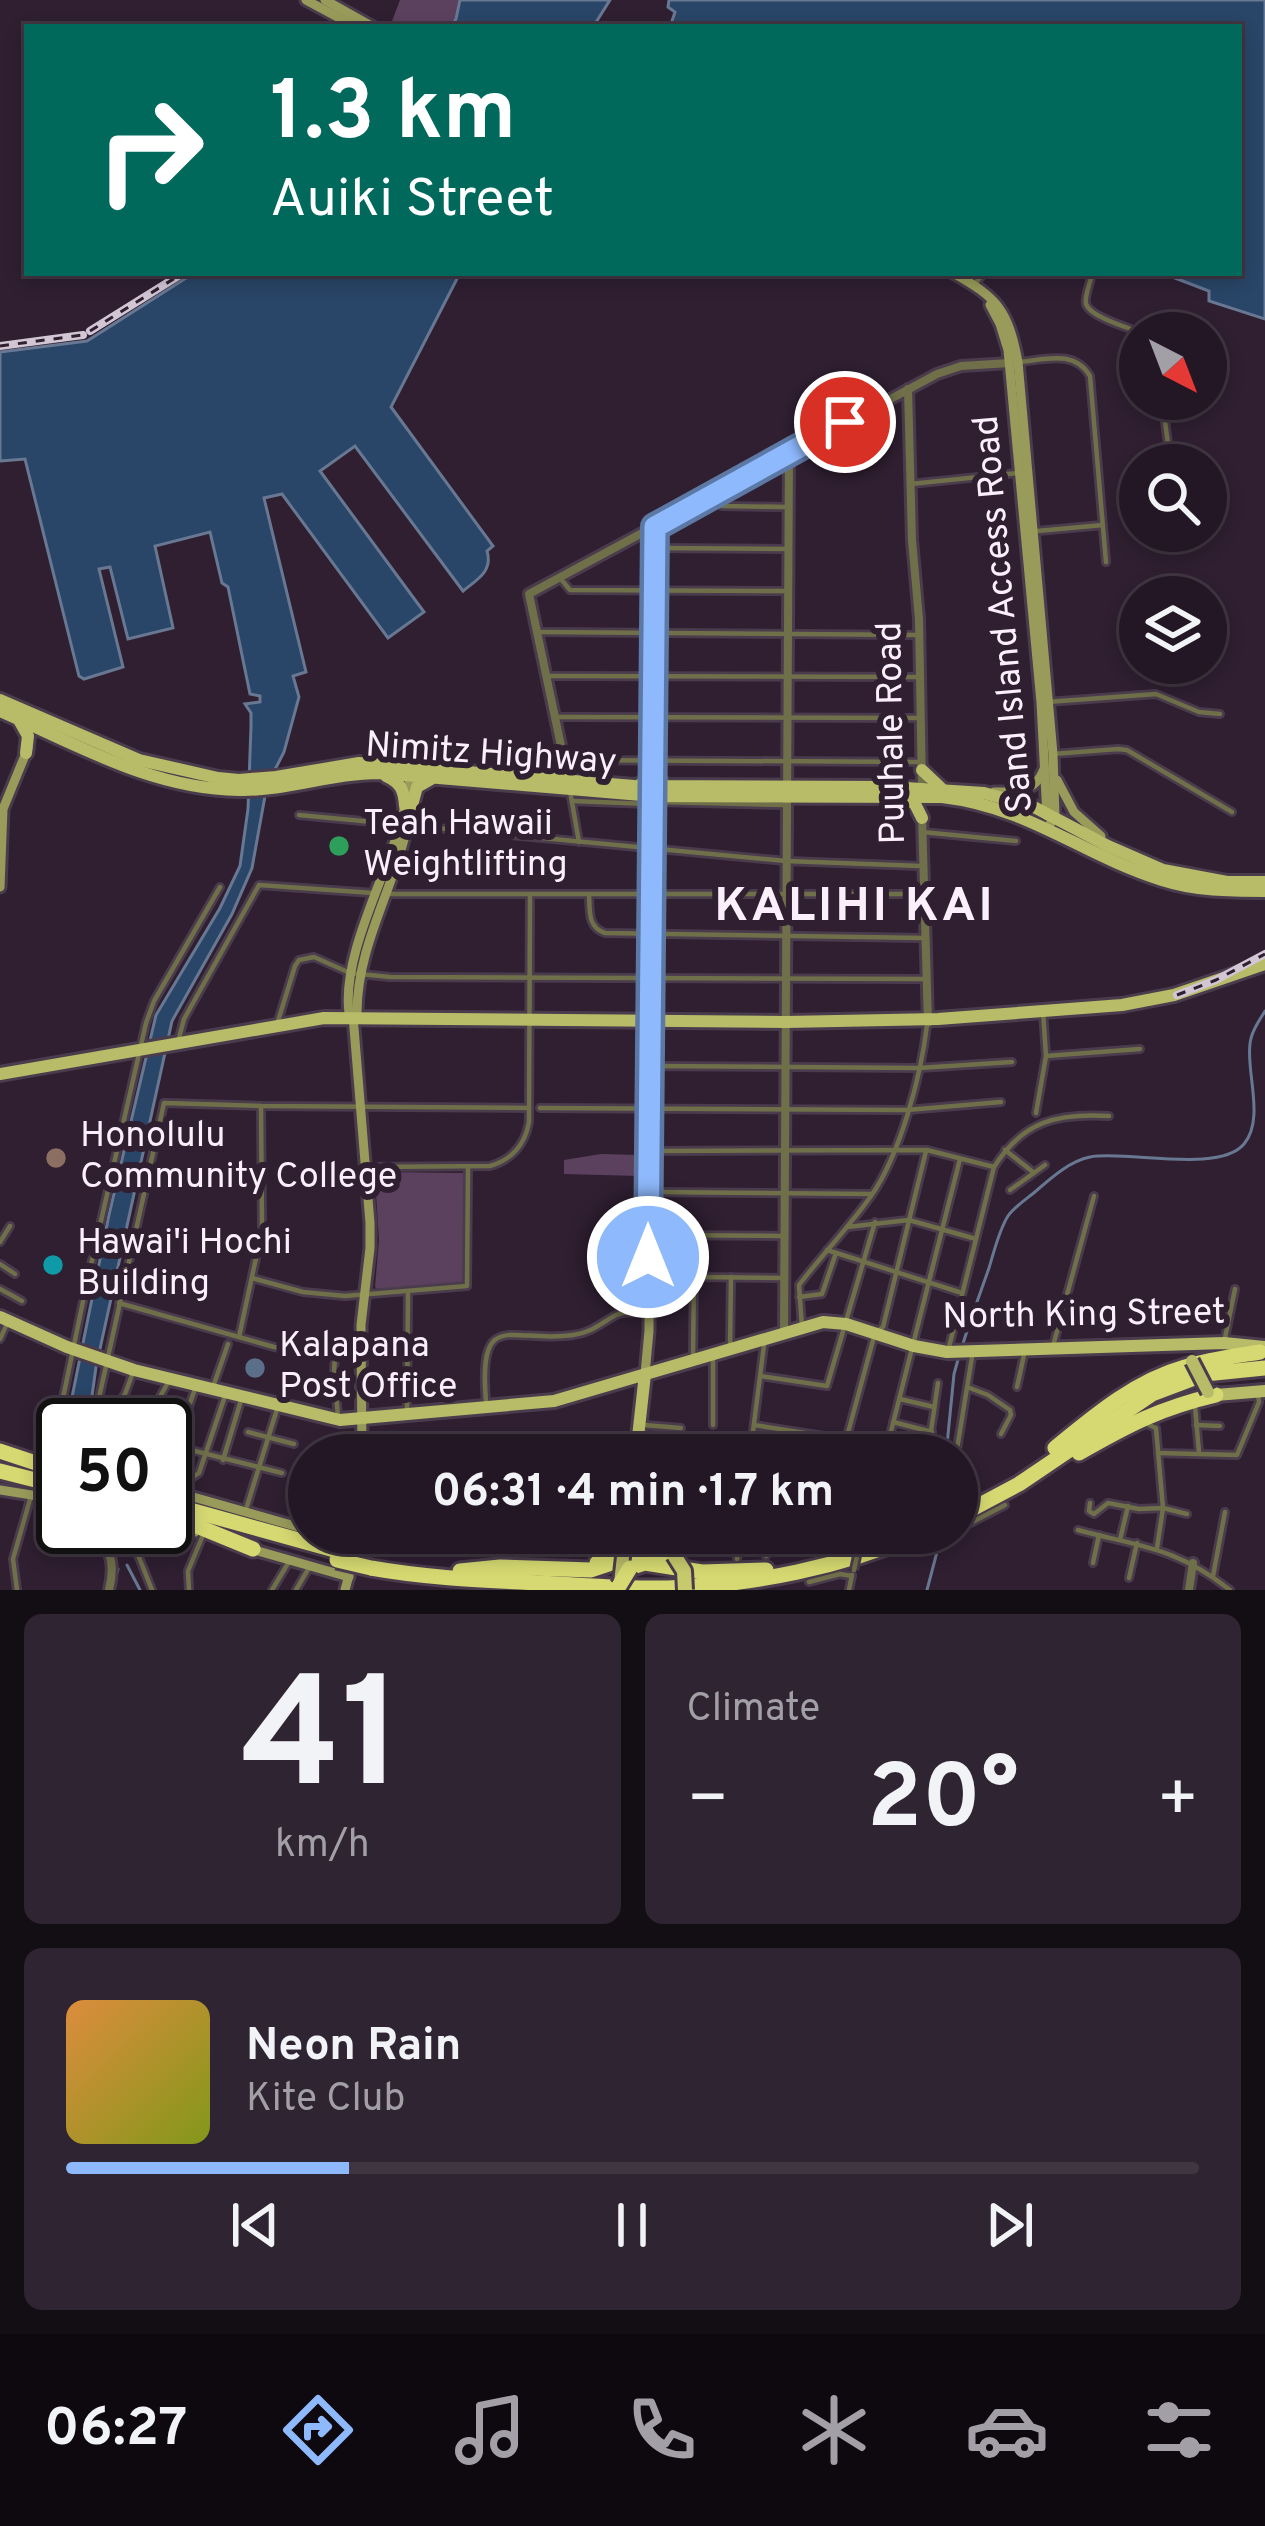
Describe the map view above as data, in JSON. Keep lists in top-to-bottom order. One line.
{"streets":{"main road":["Sand Island Access Road","Nimitz Highway","North King Street"],"street":["Puuhale Road"]},"crossings":[["Sand Island Access Road","Nimitz Highway"],["Puuhale Road","Nimitz Highway"]],"districts":["KALIHI KAI"],"places":["Teah Hawaii Weightlifting","Honolulu Community College","Hawai'i Hochi Building","Kalapana Post Office"],"north":"bottom right","page":{"turn":["1.3 km","Auiki Street"],"limit":"50","trip":"06:31 · 4 min · 1.7 km","tile":[["41","km/h"],"Climate"],"heat":["−","20°","+"],"song":["Neon Rain","Kite Club"],"tabs":"06:27"}}
